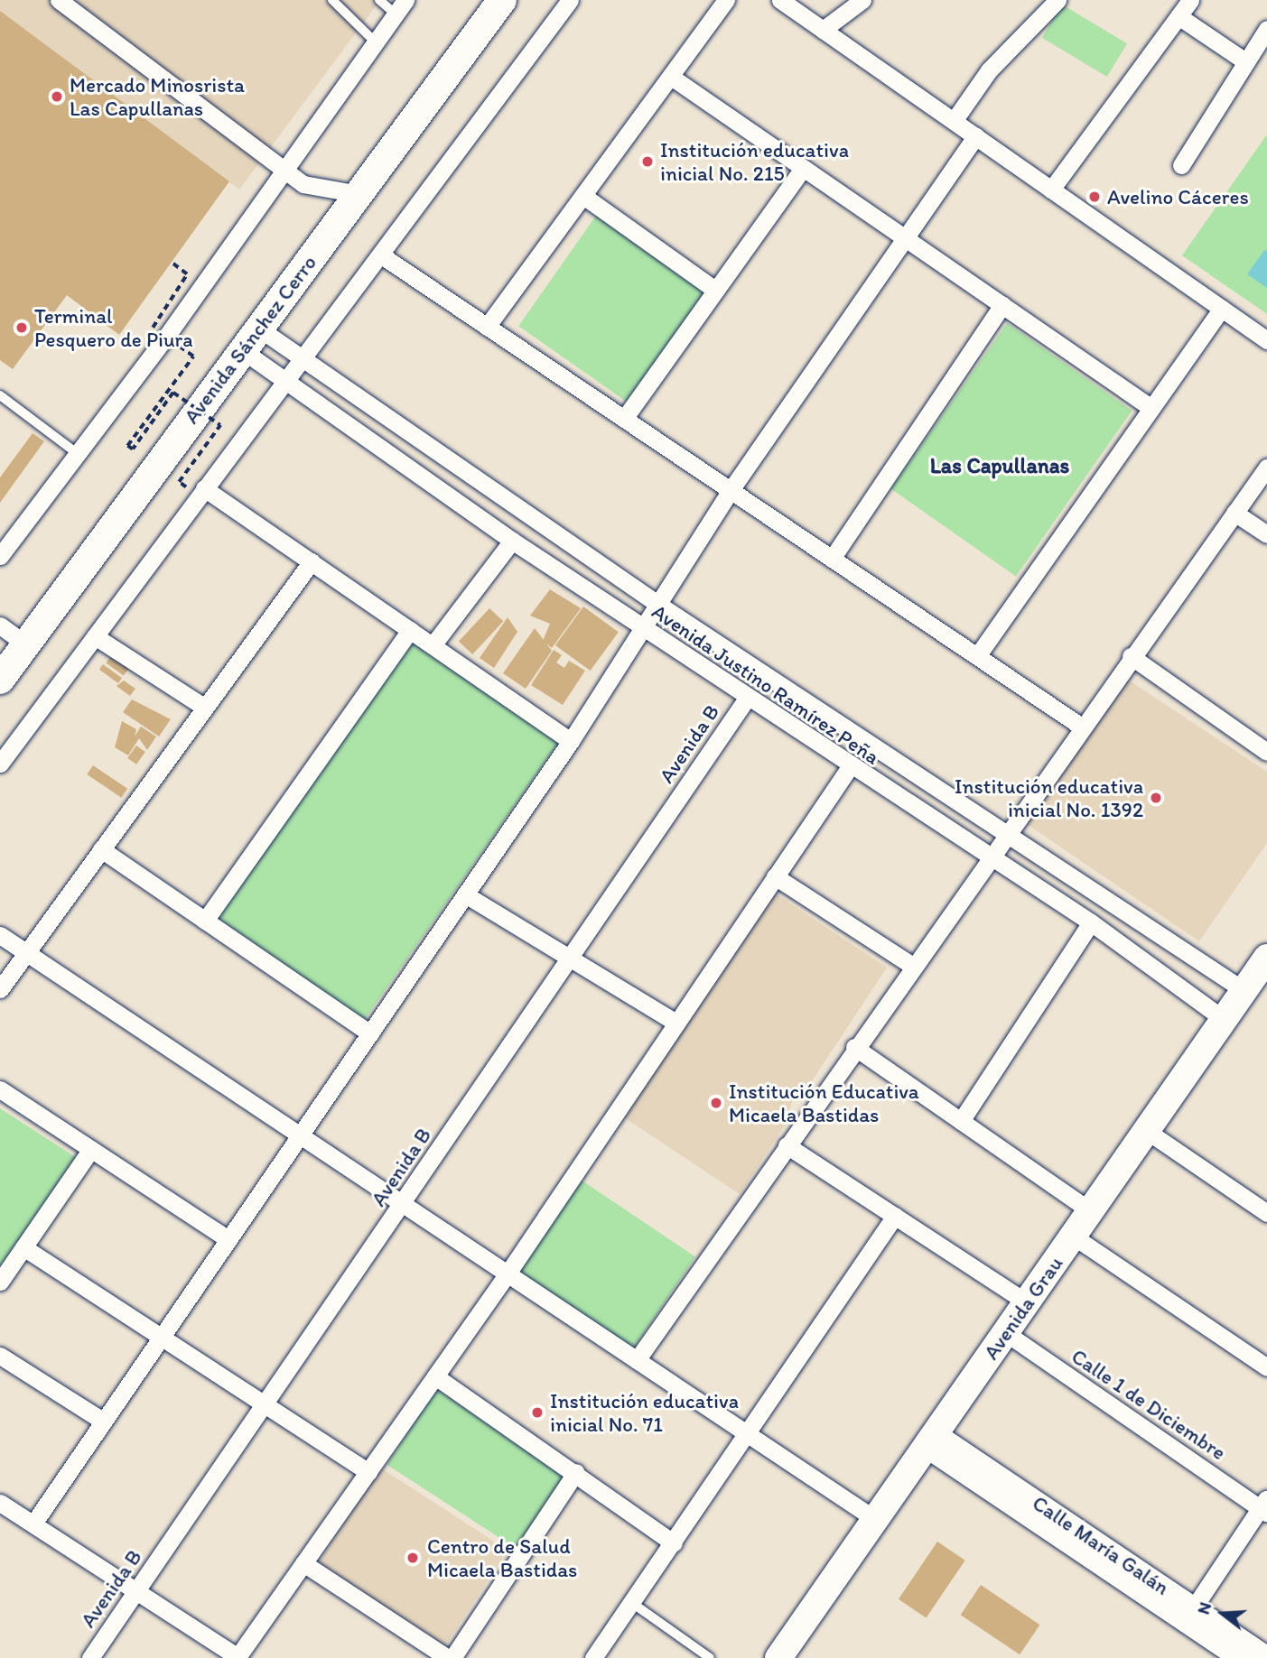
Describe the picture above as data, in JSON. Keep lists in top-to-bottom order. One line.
{"streets":{"highway":["Avenida Sánchez Cerro"],"main road":["Avenida Grau"],"street":["Avenida Justino Ramírez Peña","Avenida B","Calle 1 de Diciembre","Calle María Galán"]},"crossings":[["Avenida Sánchez Cerro","Avenida Justino Ramírez Peña"],["Avenida Justino Ramírez Peña","Avenida B"],["Avenida Justino Ramírez Peña","Avenida Grau"],["Avenida Grau","Calle 1 de Diciembre"],["Avenida Grau","Calle María Galán"]],"districts":["Las Capullanas"],"places":["Mercado Minosrista Las Capullanas","Institución educativa inicial No. 215","Avelino Cáceres","Terminal Pesquero de Piura","Institución educativa inicial No. 1392","Institución Educativa Micaela Bastidas","Institución educativa inicial No. 71","Centro de Salud Micaela Bastidas"],"north":"left"}
